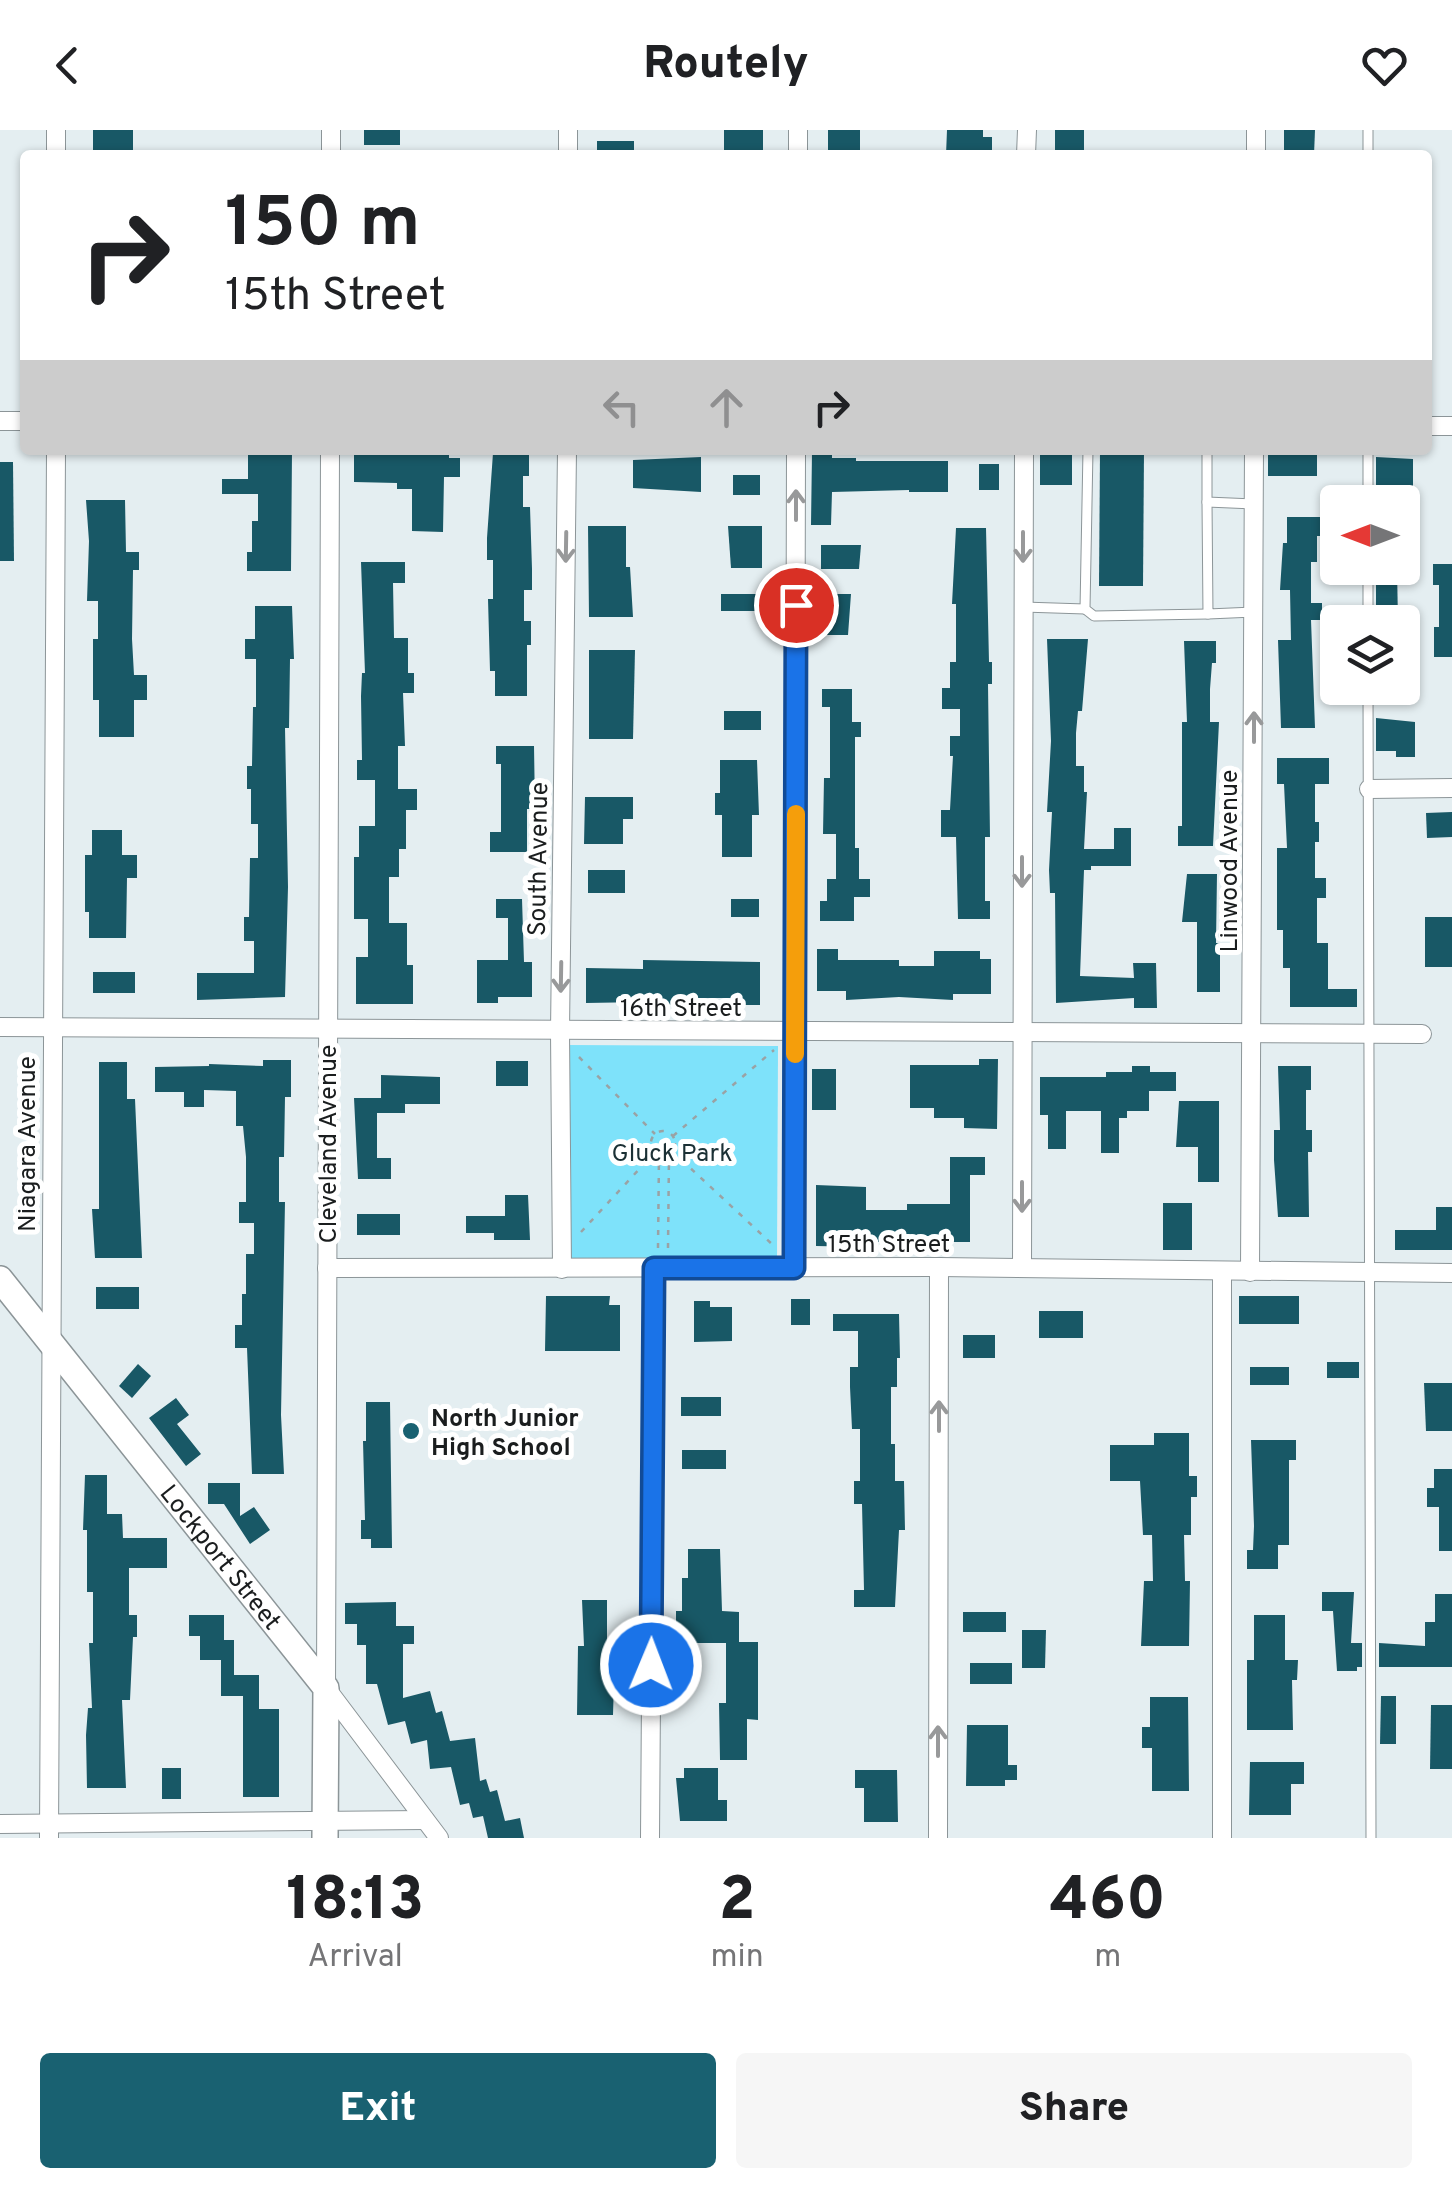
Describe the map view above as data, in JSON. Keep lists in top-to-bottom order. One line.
{"streets":{"main road":["Cleveland Avenue","Lockport Street"],"street":["South Avenue","Linwood Avenue","16th Street","Niagara Avenue","15th Street"]},"crossings":[["South Avenue","16th Street"],["South Avenue","15th Street"],["Linwood Avenue","16th Street"],["Linwood Avenue","15th Street"],["16th Street","Niagara Avenue"],["16th Street","Cleveland Avenue"],["Niagara Avenue","Lockport Street"],["Cleveland Avenue","15th Street"],["Cleveland Avenue","Lockport Street"]],"one_way":["South Avenue","Linwood Avenue"],"parks":["Gluck Park"],"places":["North Junior High School"],"north":"left","page":{"header":"Routely","turn":["150 m","15th Street"],"eta":["18:13","Arrival","2","min","460","m"],"buttons":["Exit","Share"]}}
